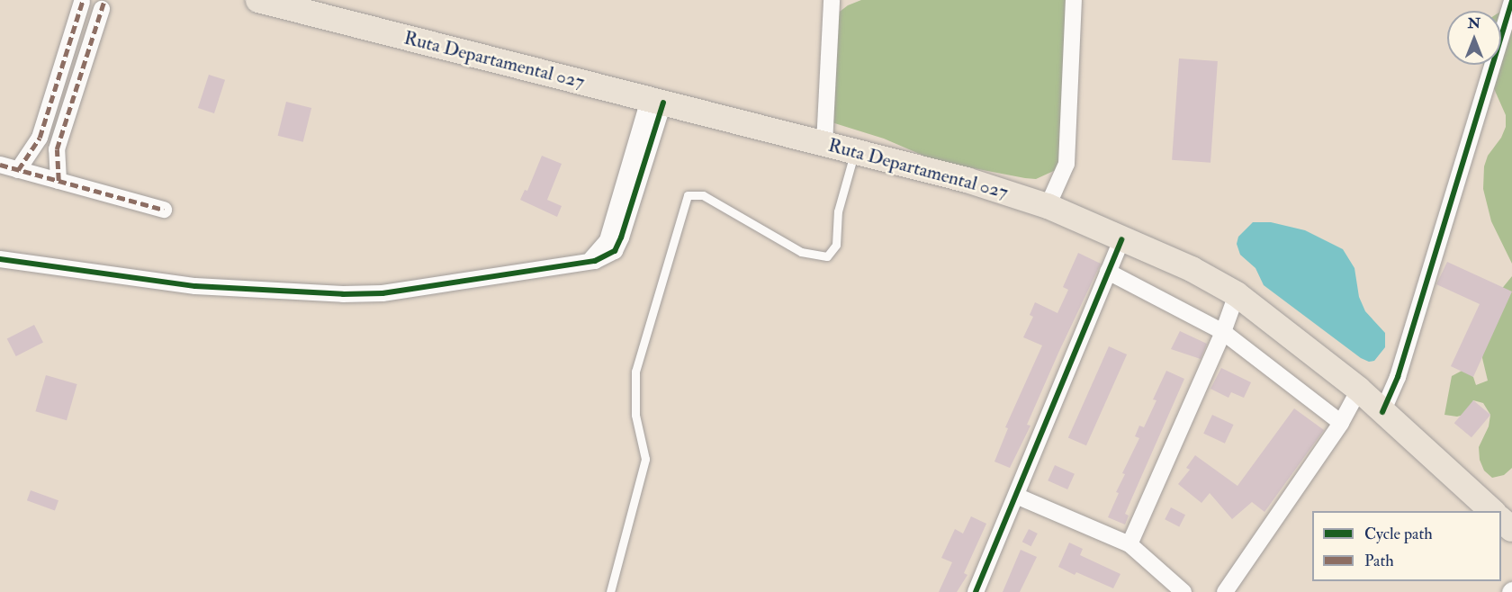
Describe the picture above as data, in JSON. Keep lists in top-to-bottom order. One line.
{"streets":{"main road":["Ruta Departamental 027"]},"legend":["Cycle path","Path"],"north":"top"}
